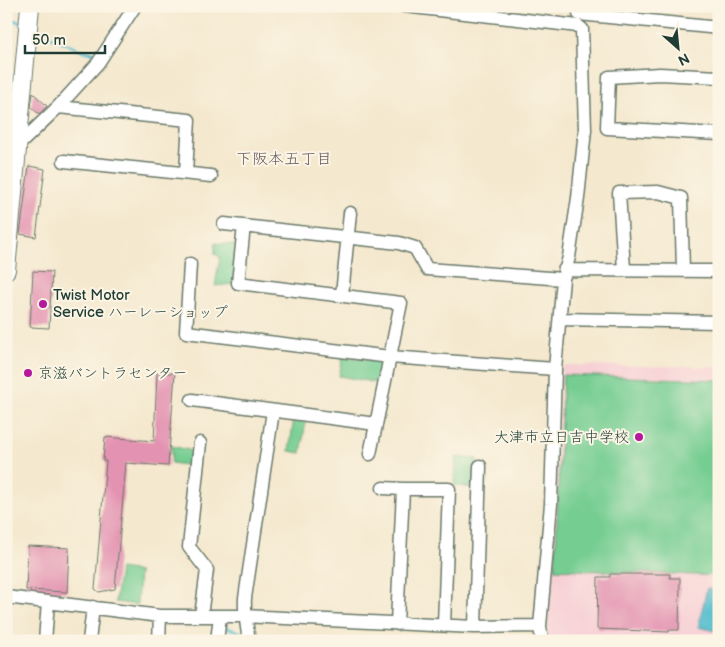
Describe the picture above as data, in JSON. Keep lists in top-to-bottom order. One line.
{"districts":["下阪本五丁目"],"places":["Twist Motor Service ハーレーショップ","京滋バントラセンター","大津市立日吉中学校"],"scale_bar":"50 m","north":"bottom right"}
